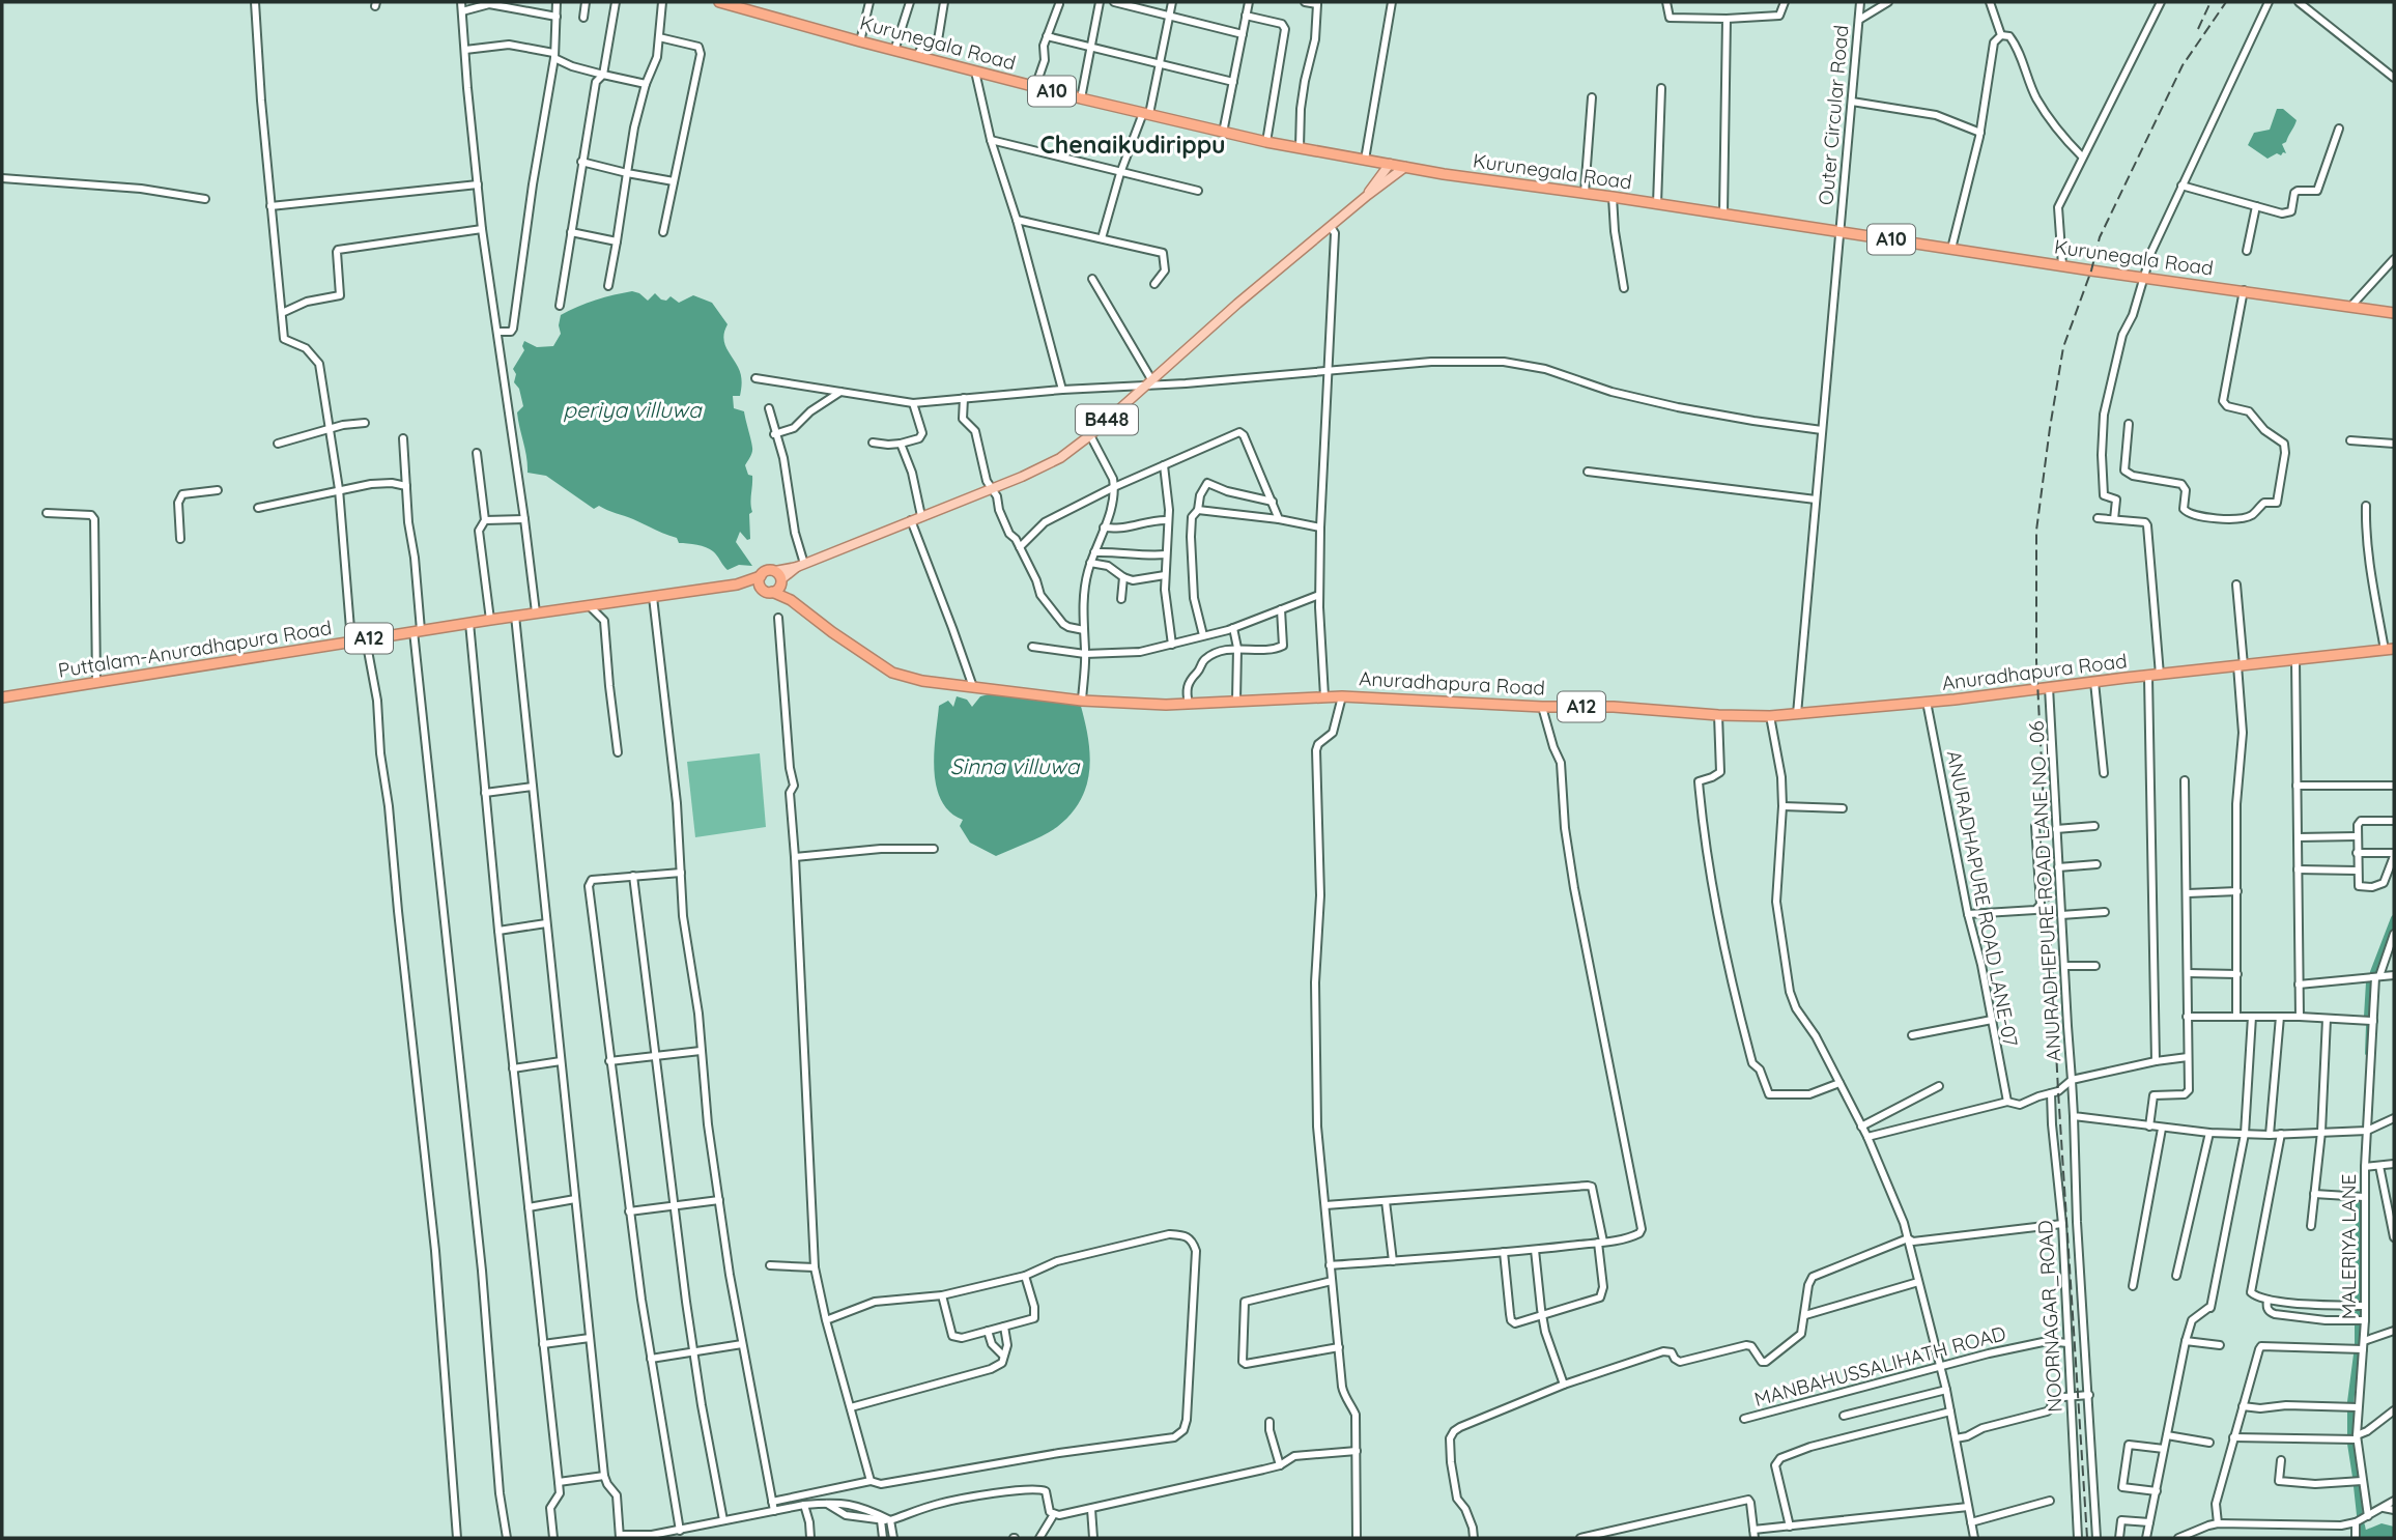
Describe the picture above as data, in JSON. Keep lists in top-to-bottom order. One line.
{"streets":{"highway":["Kurunegala Road","A10","A12","Puttalam-Anuradhapura Road","Anuradhapura Road"],"main road":["B448"],"street":["Outer Circular Road","ANURADHEPURE ROAD LANE NO_06","ANURADHAPURE ROAD LANE-07","MALERIYA LANE","NOORNAGAR_ROAD","MANBAHUSSALIHATH ROAD"]},"crossings":[["Kurunegala Road","Outer Circular Road"],["Kurunegala Road","B448"],["Outer Circular Road","Anuradhapura Road"],["B448","A12"],["B448","Anuradhapura Road"],["A12","Puttalam-Anuradhapura Road"],["A12","Anuradhapura Road"],["Puttalam-Anuradhapura Road","Anuradhapura Road"],["Anuradhapura Road","ANURADHEPURE ROAD LANE NO_06"],["Anuradhapura Road","ANURADHAPURE ROAD LANE-07"],["ANURADHEPURE ROAD LANE NO_06","NOORNAGAR_ROAD"],["NOORNAGAR_ROAD","MANBAHUSSALIHATH ROAD"]],"districts":["Chenaikudirippu"],"water":["periya villuwa","Sinna villuwa"]}
